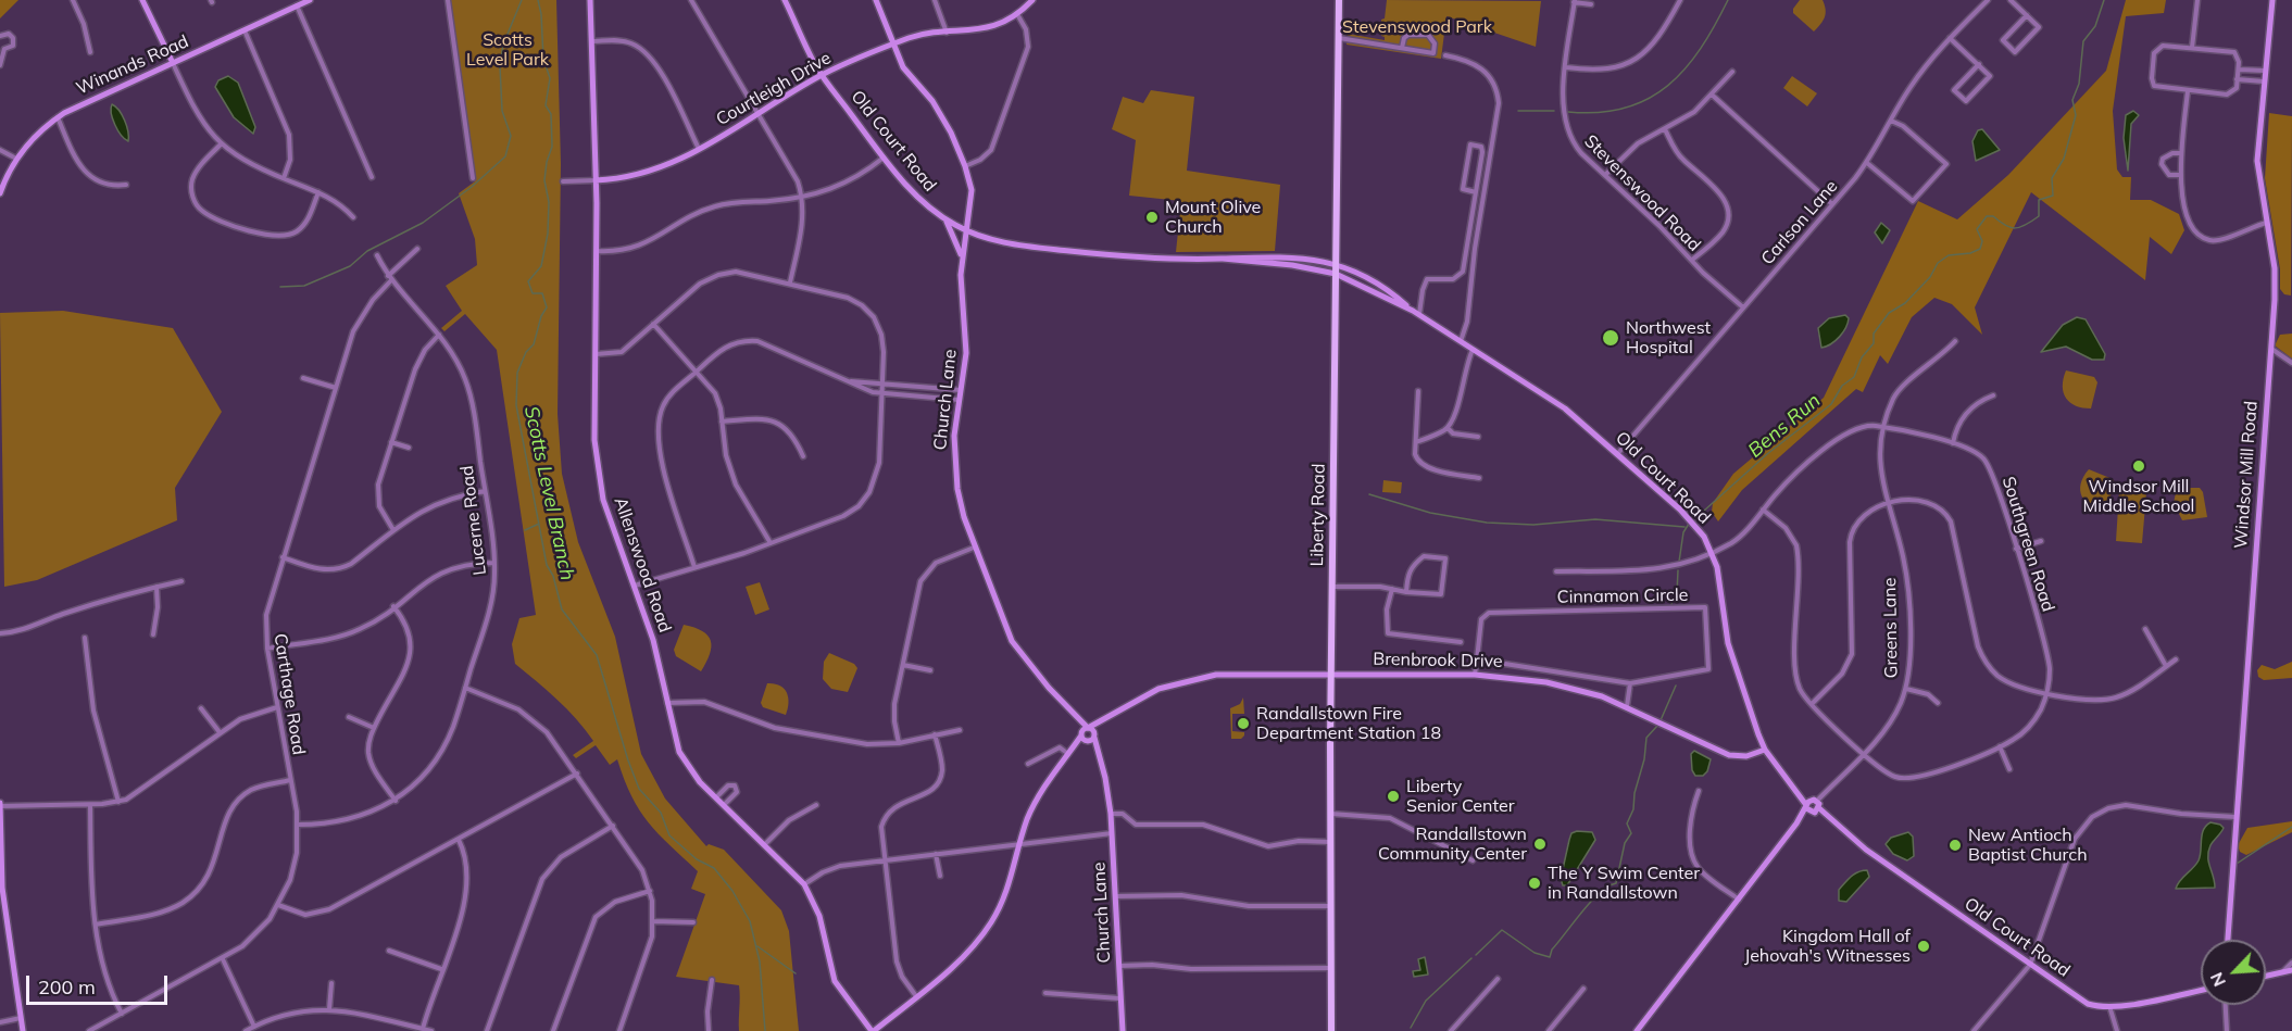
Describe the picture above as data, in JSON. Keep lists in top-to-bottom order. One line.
{"streets":{"main road":["Liberty Road"],"street":["Winands Road","Courtleigh Drive","Old Court Road","Stevenswood Road","Carlson Lane","Church Lane","Windsor Mill Road","Lucerne Road","Southgreen Road","Allenswood Road","Cinnamon Circle","Greens Lane","Brenbrook Drive","Carthage Road"]},"crossings":[["Courtleigh Drive","Old Court Road"],["Courtleigh Drive","Church Lane"],["Courtleigh Drive","Allenswood Road"],["Old Court Road","Carlson Lane"],["Old Court Road","Church Lane"],["Old Court Road","Liberty Road"],["Old Court Road","Southgreen Road"],["Old Court Road","Brenbrook Drive"],["Stevenswood Road","Carlson Lane"],["Church Lane","Brenbrook Drive"],["Liberty Road","Brenbrook Drive"],["Lucerne Road","Carthage Road"],["Southgreen Road","Greens Lane"],["Allenswood Road","Brenbrook Drive"],["Cinnamon Circle","Brenbrook Drive"]],"water":["Bens Run","Scotts Level Branch"],"parks":["Stevenswood Park","Scotts Level Park"],"places":["Mount Olive Church","Northwest Hospital","Windsor Mill Middle School","Randallstown Fire Department Station 18","Liberty Senior Center","Randallstown Community Center","New Antioch Baptist Church","The Y Swim Center in Randallstown","Kingdom Hall of Jehovah's Witnesses"],"scale_bar":"200 m","north":"bottom left"}
